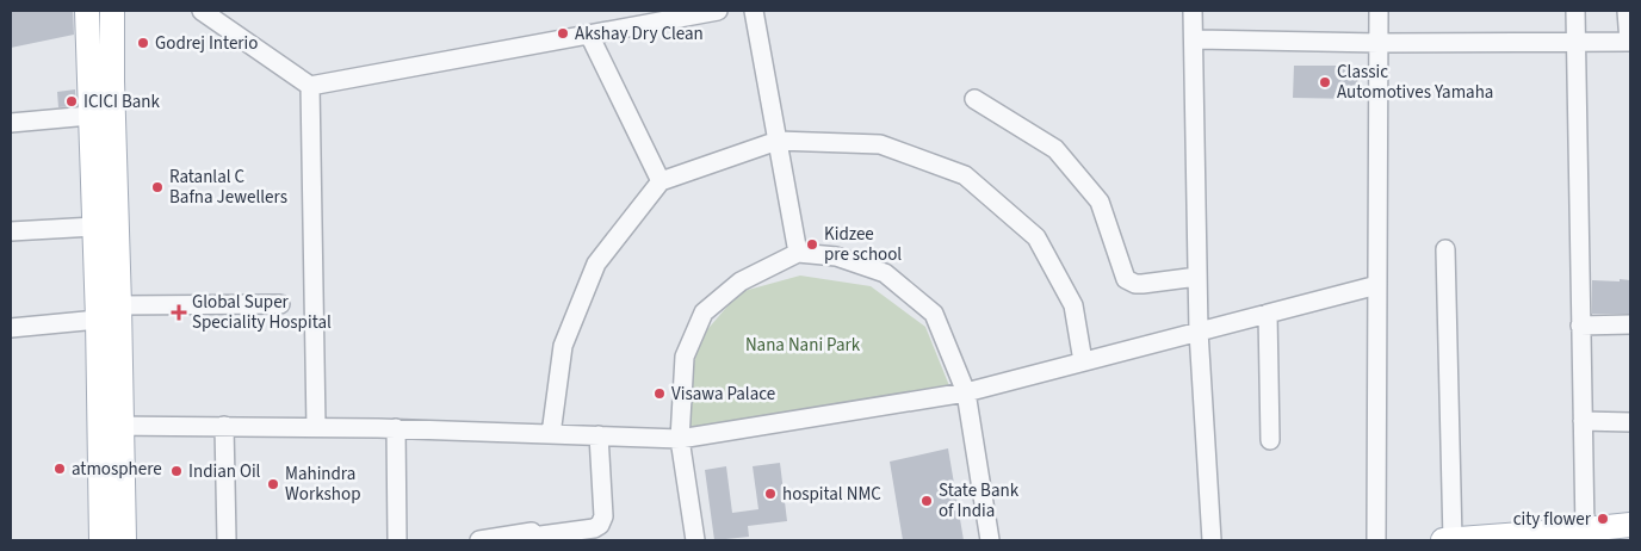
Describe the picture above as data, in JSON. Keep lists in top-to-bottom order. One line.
{"parks":["Nana Nani Park"],"places":{"other":["Akshay Dry Clean","Godrej Interio","Classic Automotives Yamaha","ICICI Bank","Ratanlal C Bafna Jewellers","Kidzee pre school","Visawa Palace","atmosphere","Indian Oil","Mahindra Workshop","hospital NMC","State Bank of India","city flower"],"health":["Global Super Speciality Hospital"]}}
